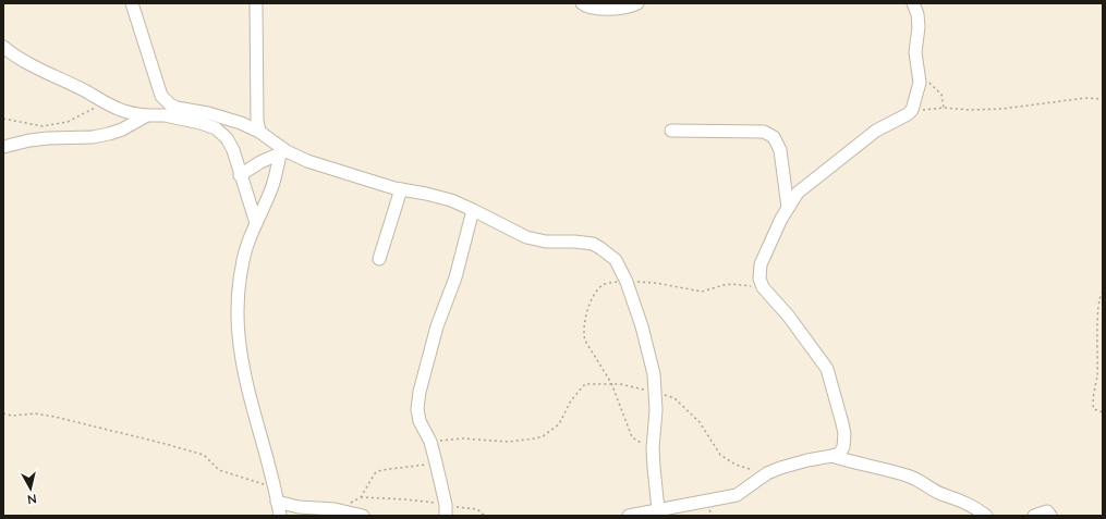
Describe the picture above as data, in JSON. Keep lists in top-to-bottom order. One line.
{"north":"bottom"}
